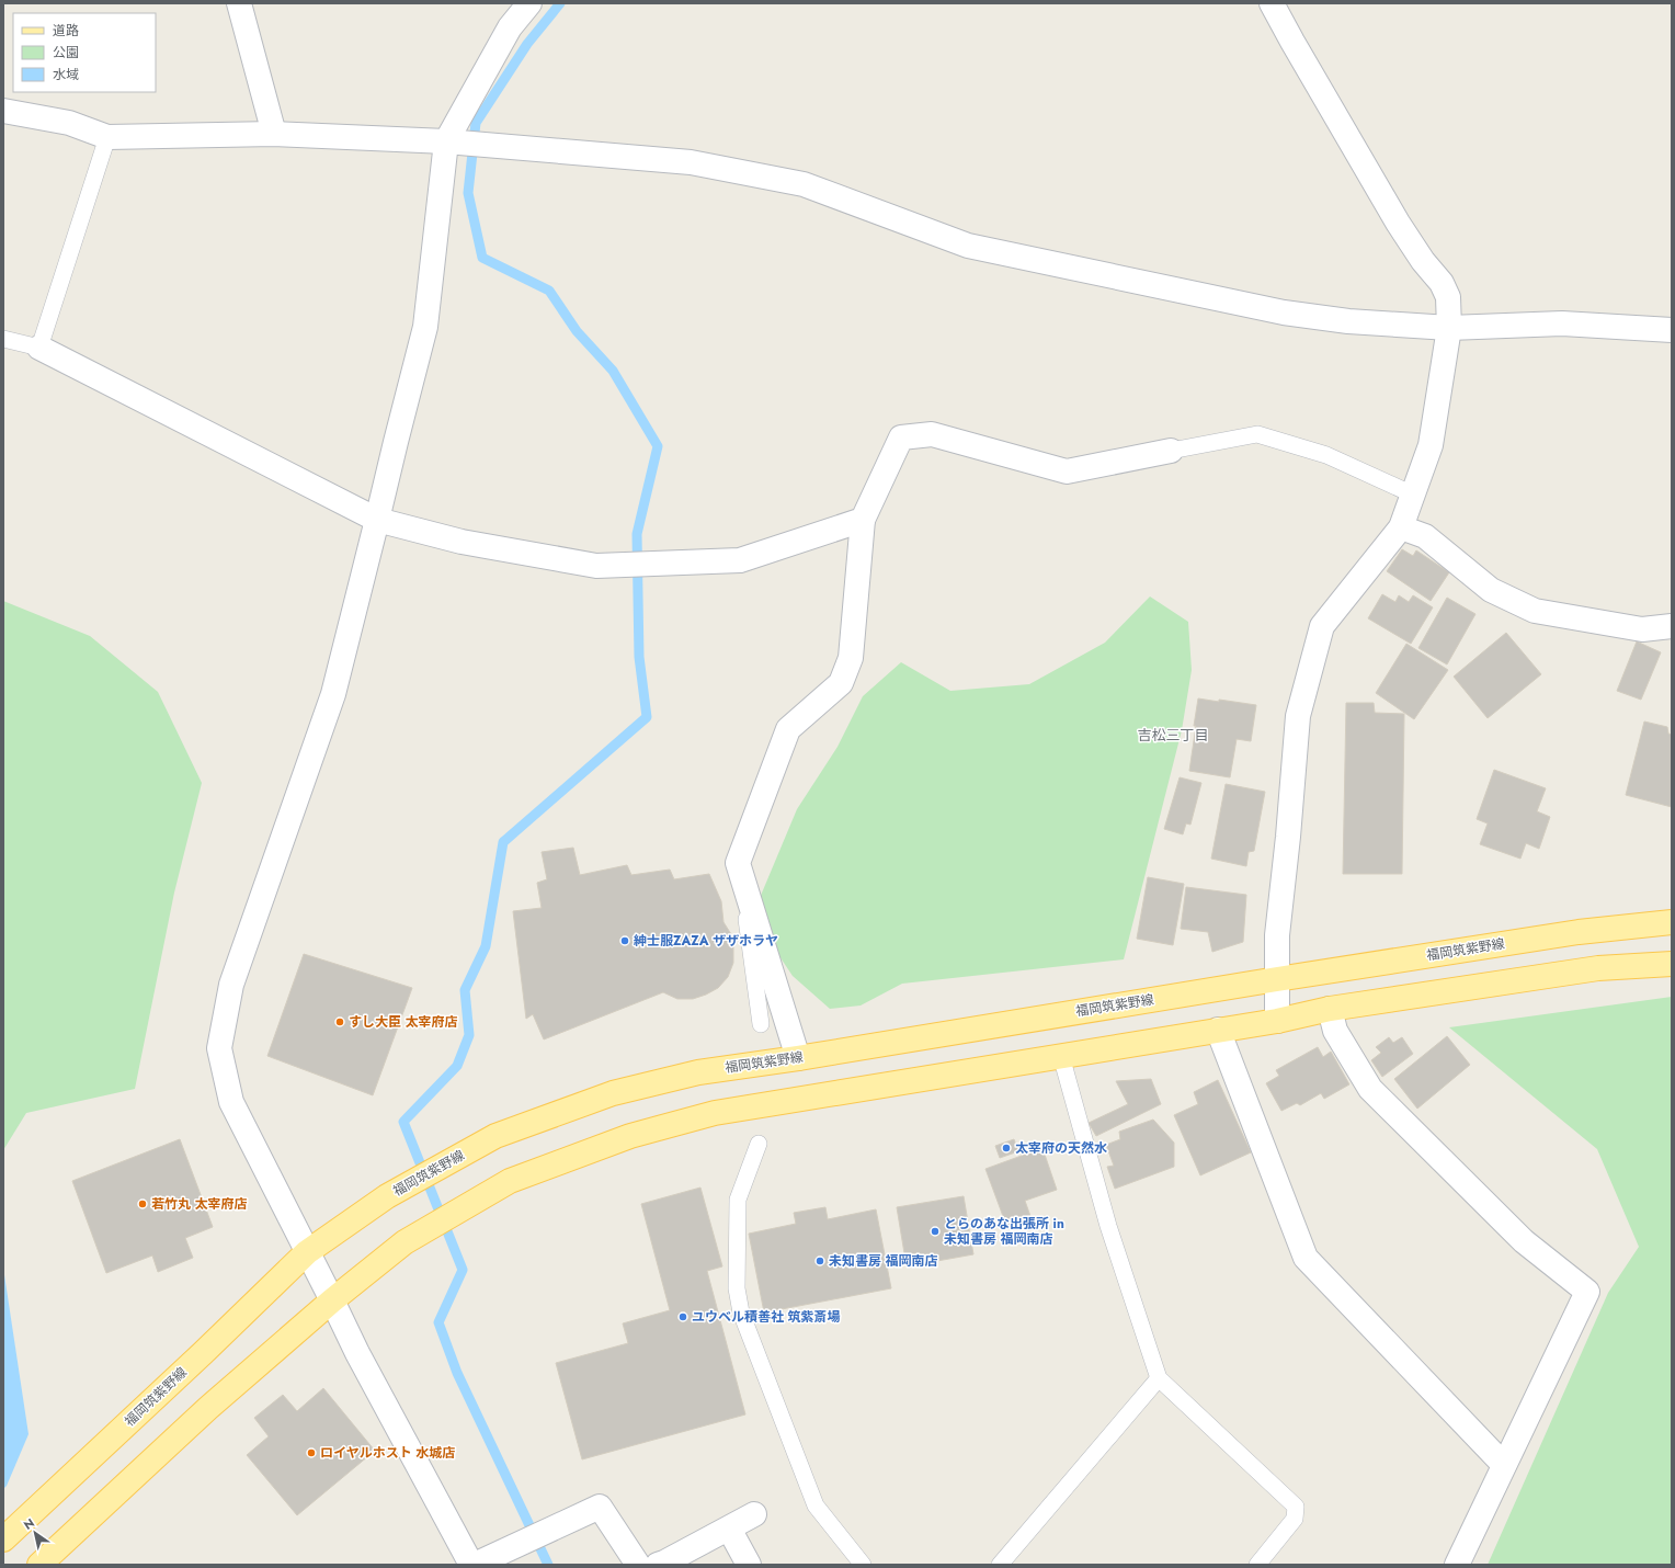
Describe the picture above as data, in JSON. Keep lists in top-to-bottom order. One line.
{"streets":{"main road":["福岡筑紫野線"]},"districts":["吉松三丁目"],"places":["紳士服ZAZA ザザホラヤ","すし大臣 太宰府店","太宰府の天然水","若竹丸 太宰府店","とらのあな出張所 in 未知書房 福岡南店","未知書房 福岡南店","ユウベル積善社 筑紫斎場","ロイヤルホスト 水城店"],"legend":["道路","公園","水域"],"north":"top left"}
